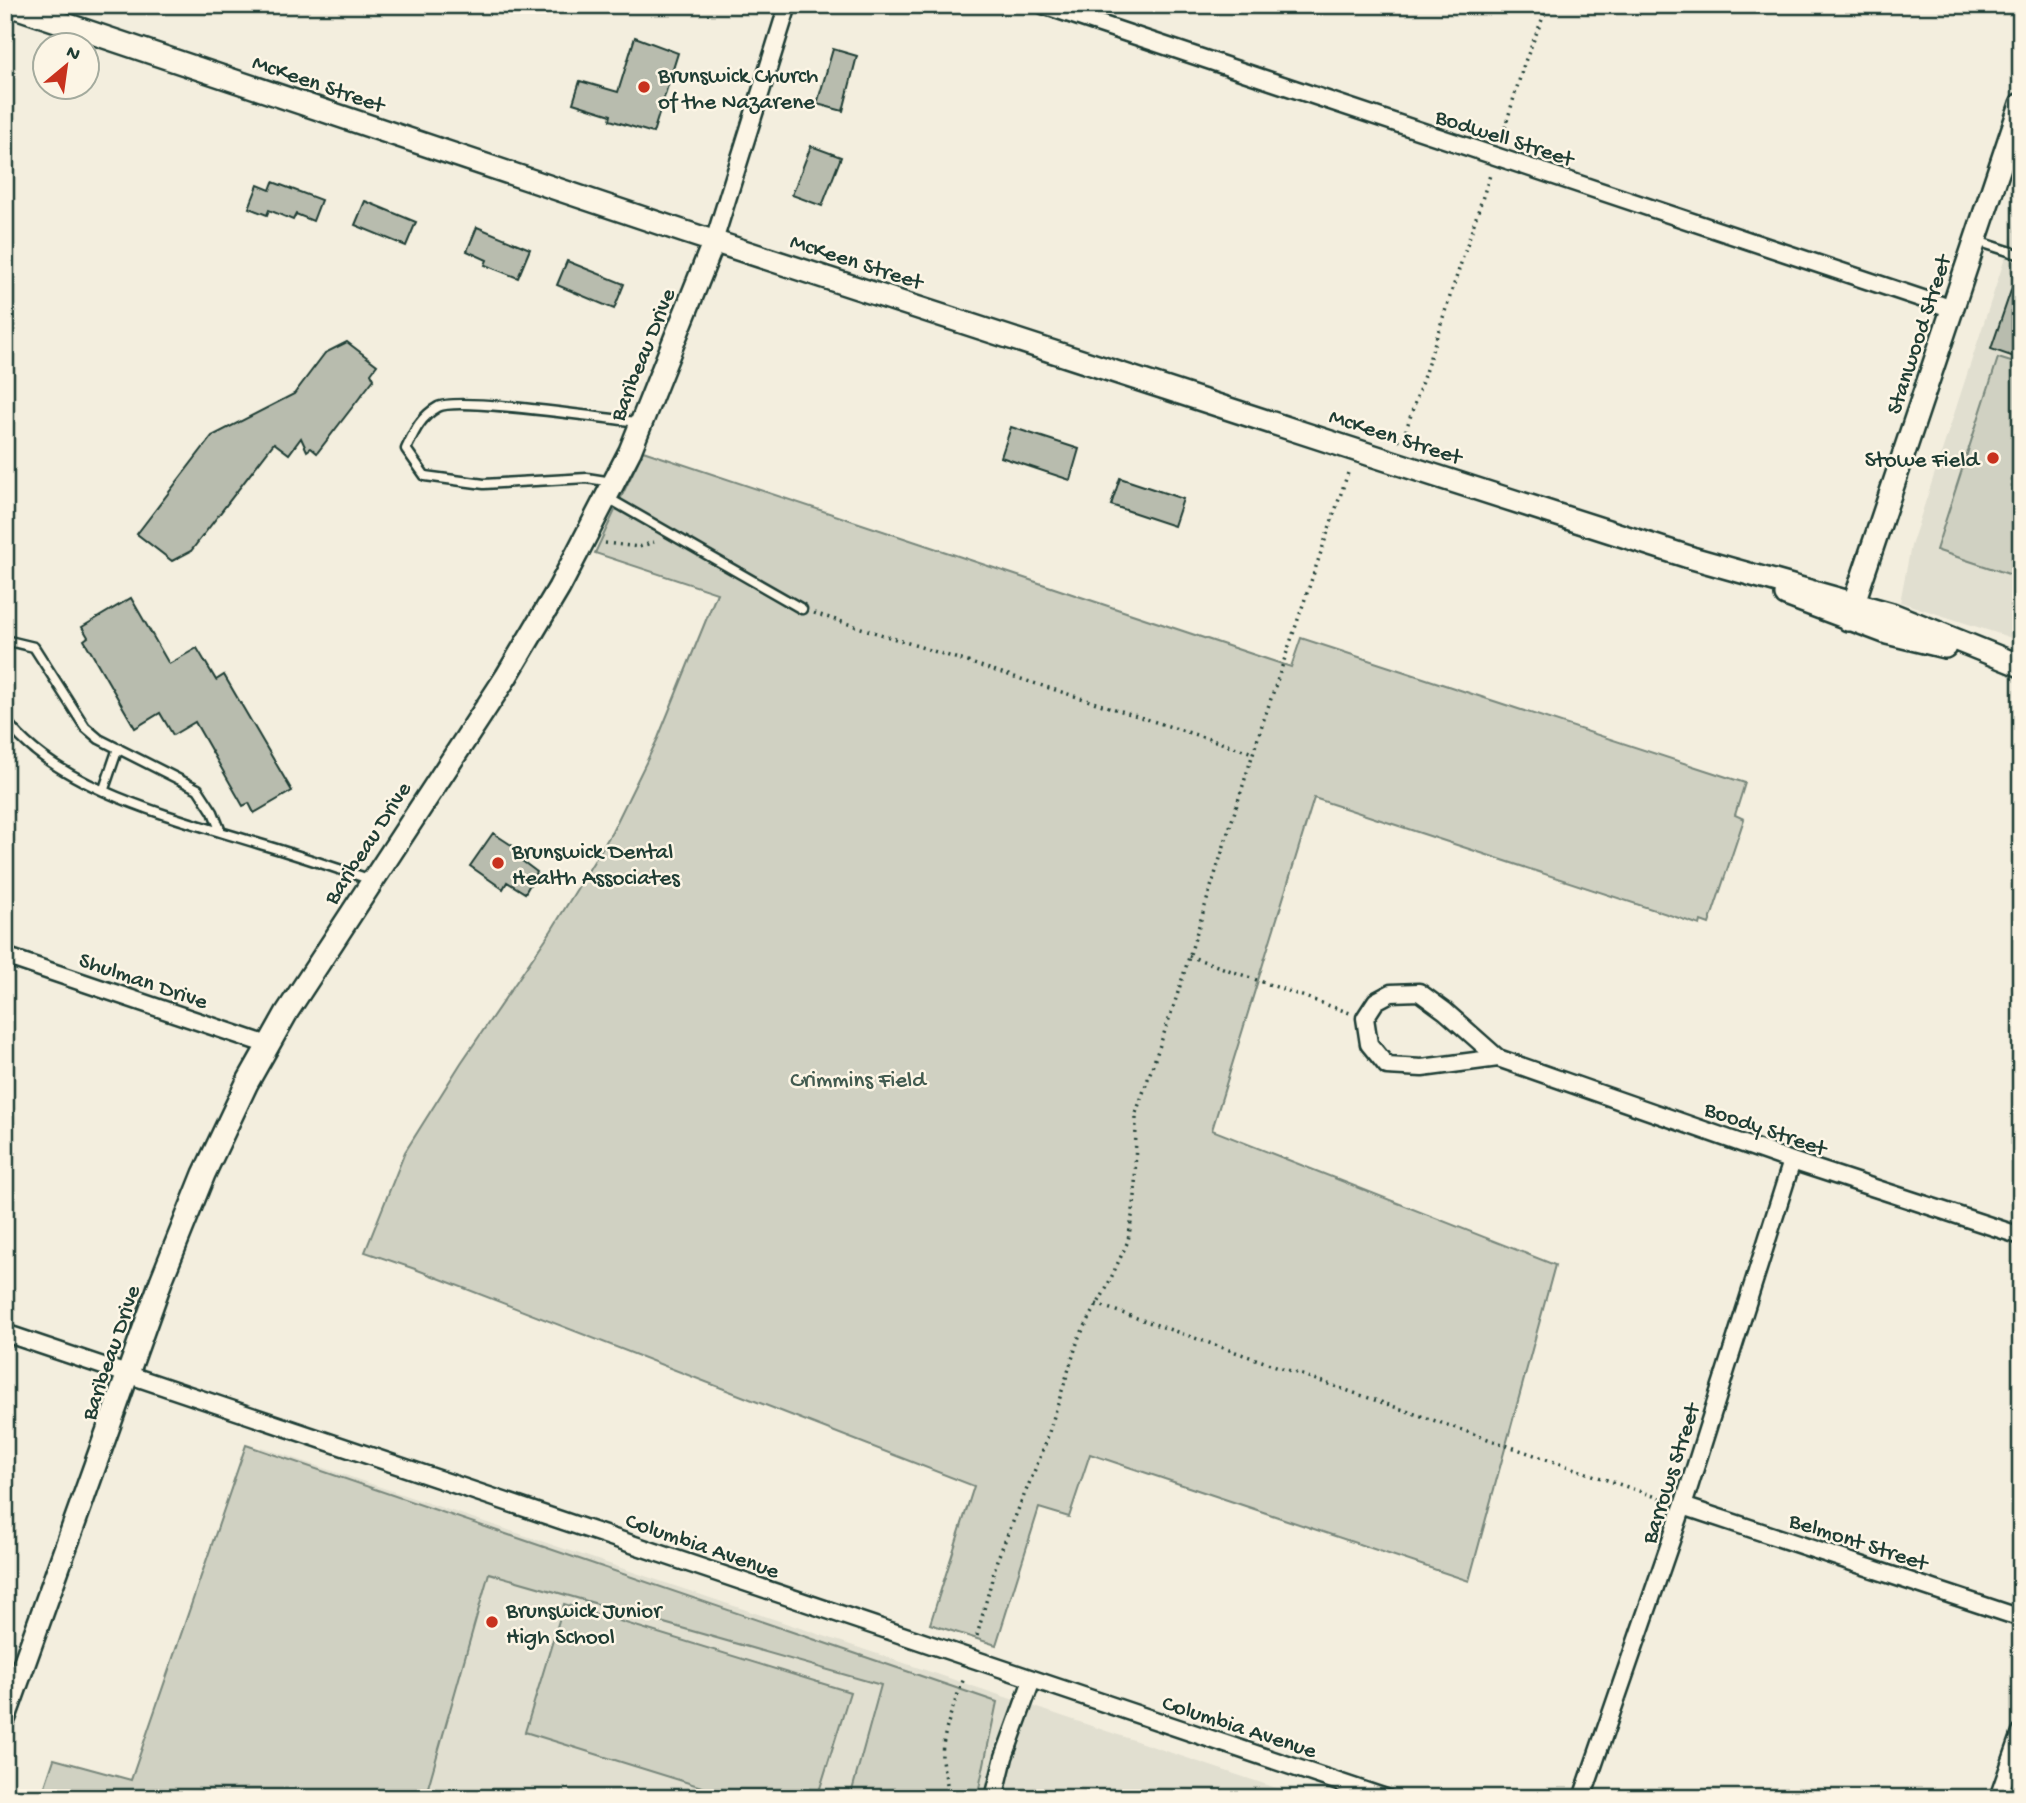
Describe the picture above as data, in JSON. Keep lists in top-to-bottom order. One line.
{"streets":{"street":["McKeen Street","Bodwell Street","Stanwood Street","Baribeau Drive","Shulman Drive","Boody Street","Barrows Street","Belmont Street","Columbia Avenue"]},"crossings":[["McKeen Street","Stanwood Street"],["McKeen Street","Baribeau Drive"],["Bodwell Street","Stanwood Street"],["Baribeau Drive","Shulman Drive"],["Baribeau Drive","Columbia Avenue"],["Boody Street","Barrows Street"],["Barrows Street","Belmont Street"]],"parks":["Crimmins Field"],"places":["Brunswick Church of the Nazarene","Stowe Field","Brunswick Dental Health Associates","Brunswick Junior High School"],"north":"top right"}
